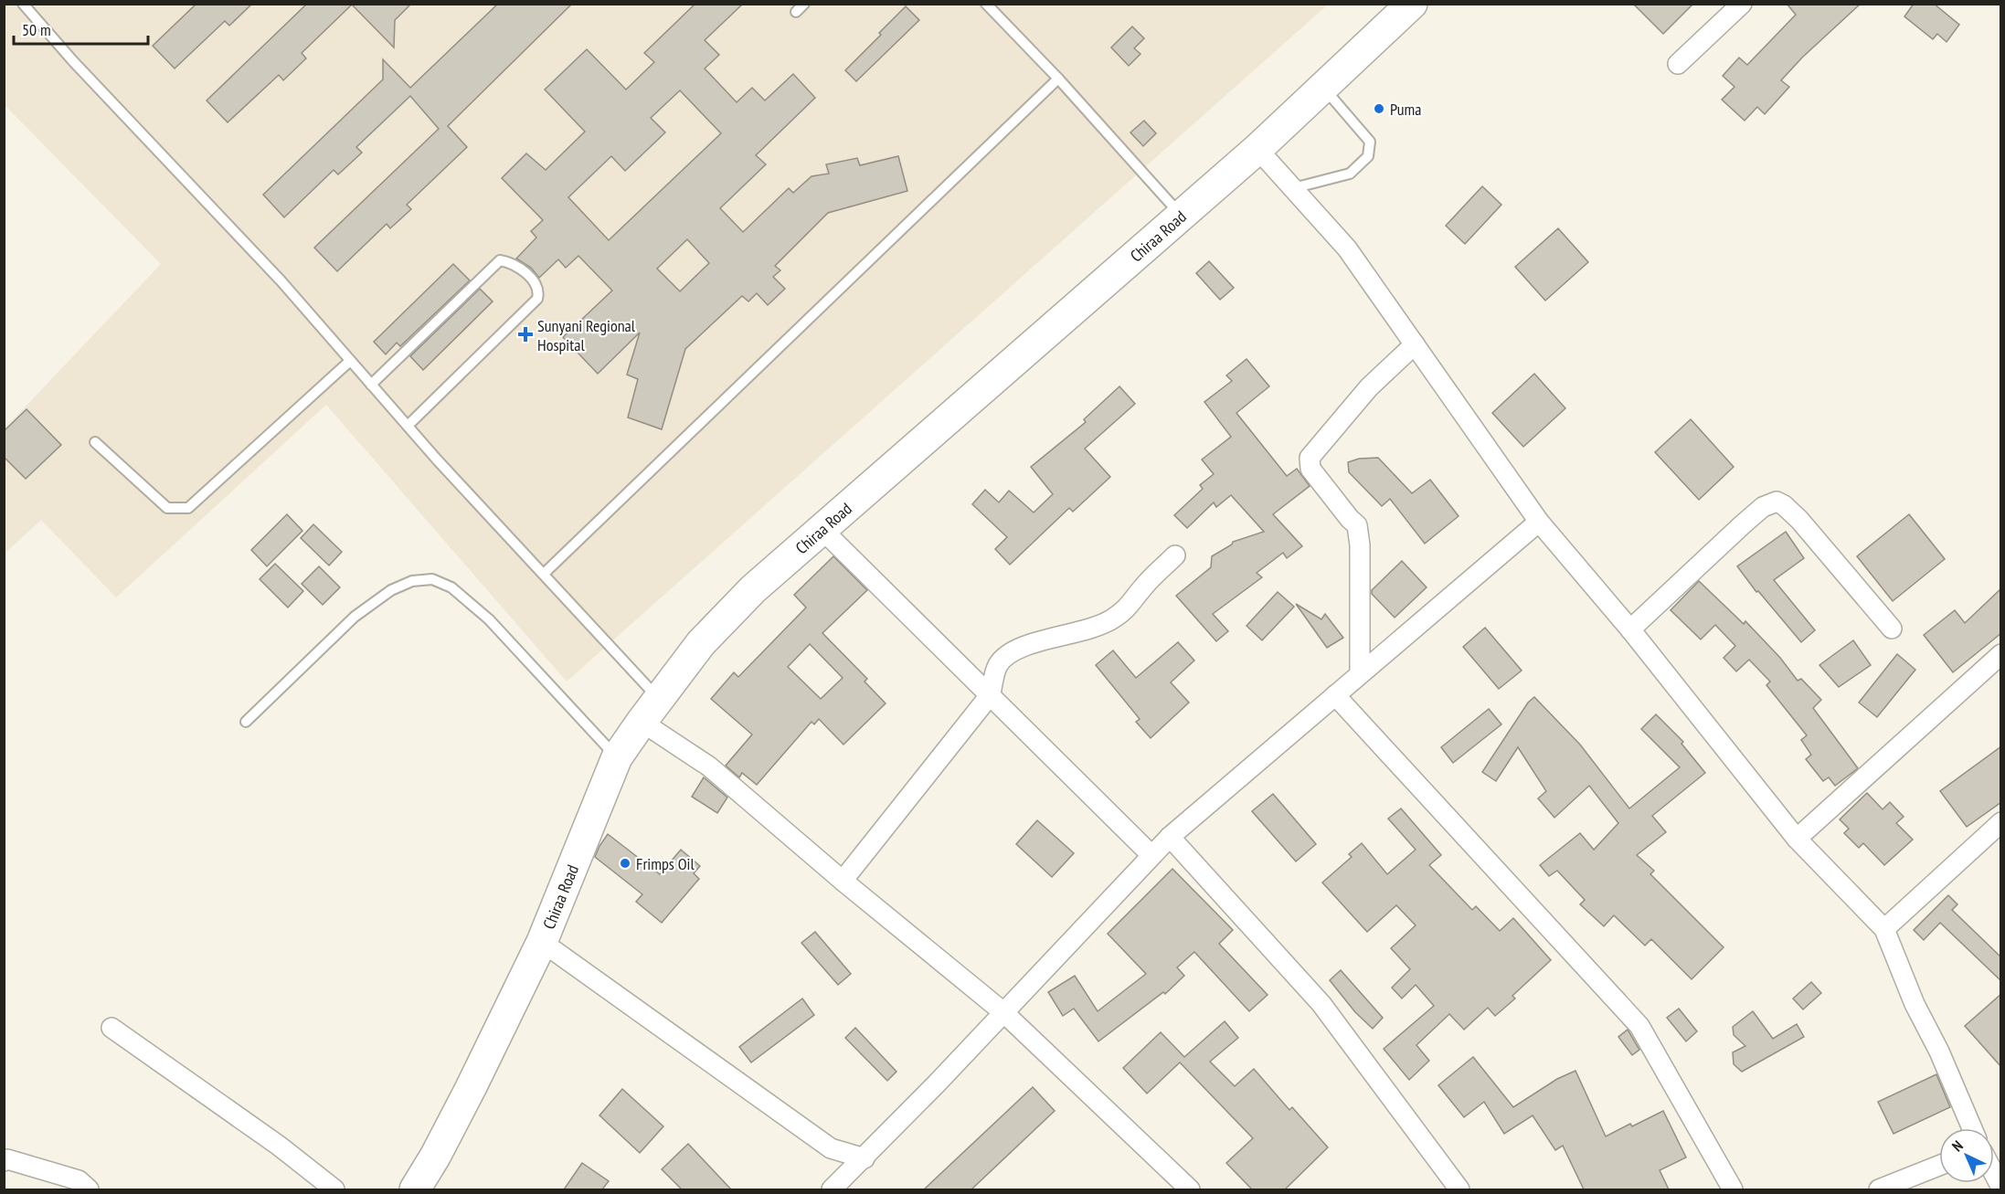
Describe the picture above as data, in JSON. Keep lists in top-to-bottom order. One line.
{"streets":{"highway":["Chiraa Road"]},"places":{"other":["Puma","Frimps Oil"],"health":["Sunyani Regional Hospital"]},"scale_bar":"50 m","north":"top left"}
